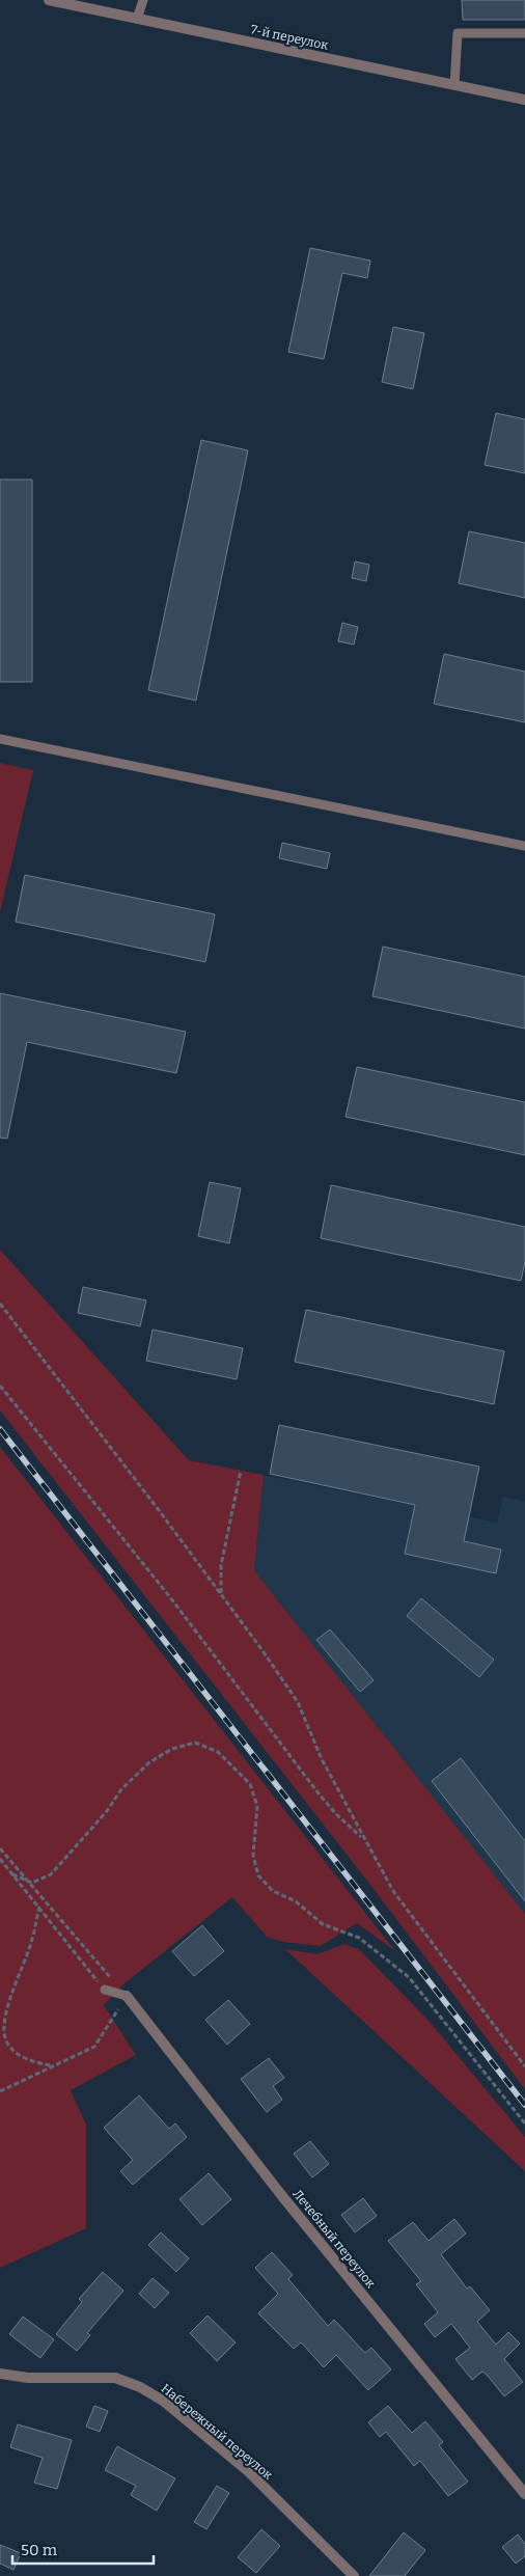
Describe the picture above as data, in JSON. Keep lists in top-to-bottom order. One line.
{"streets":{"street":["7-й переулок","Лечебный переулок","Набережный переулок"]},"scale_bar":"50 m"}
